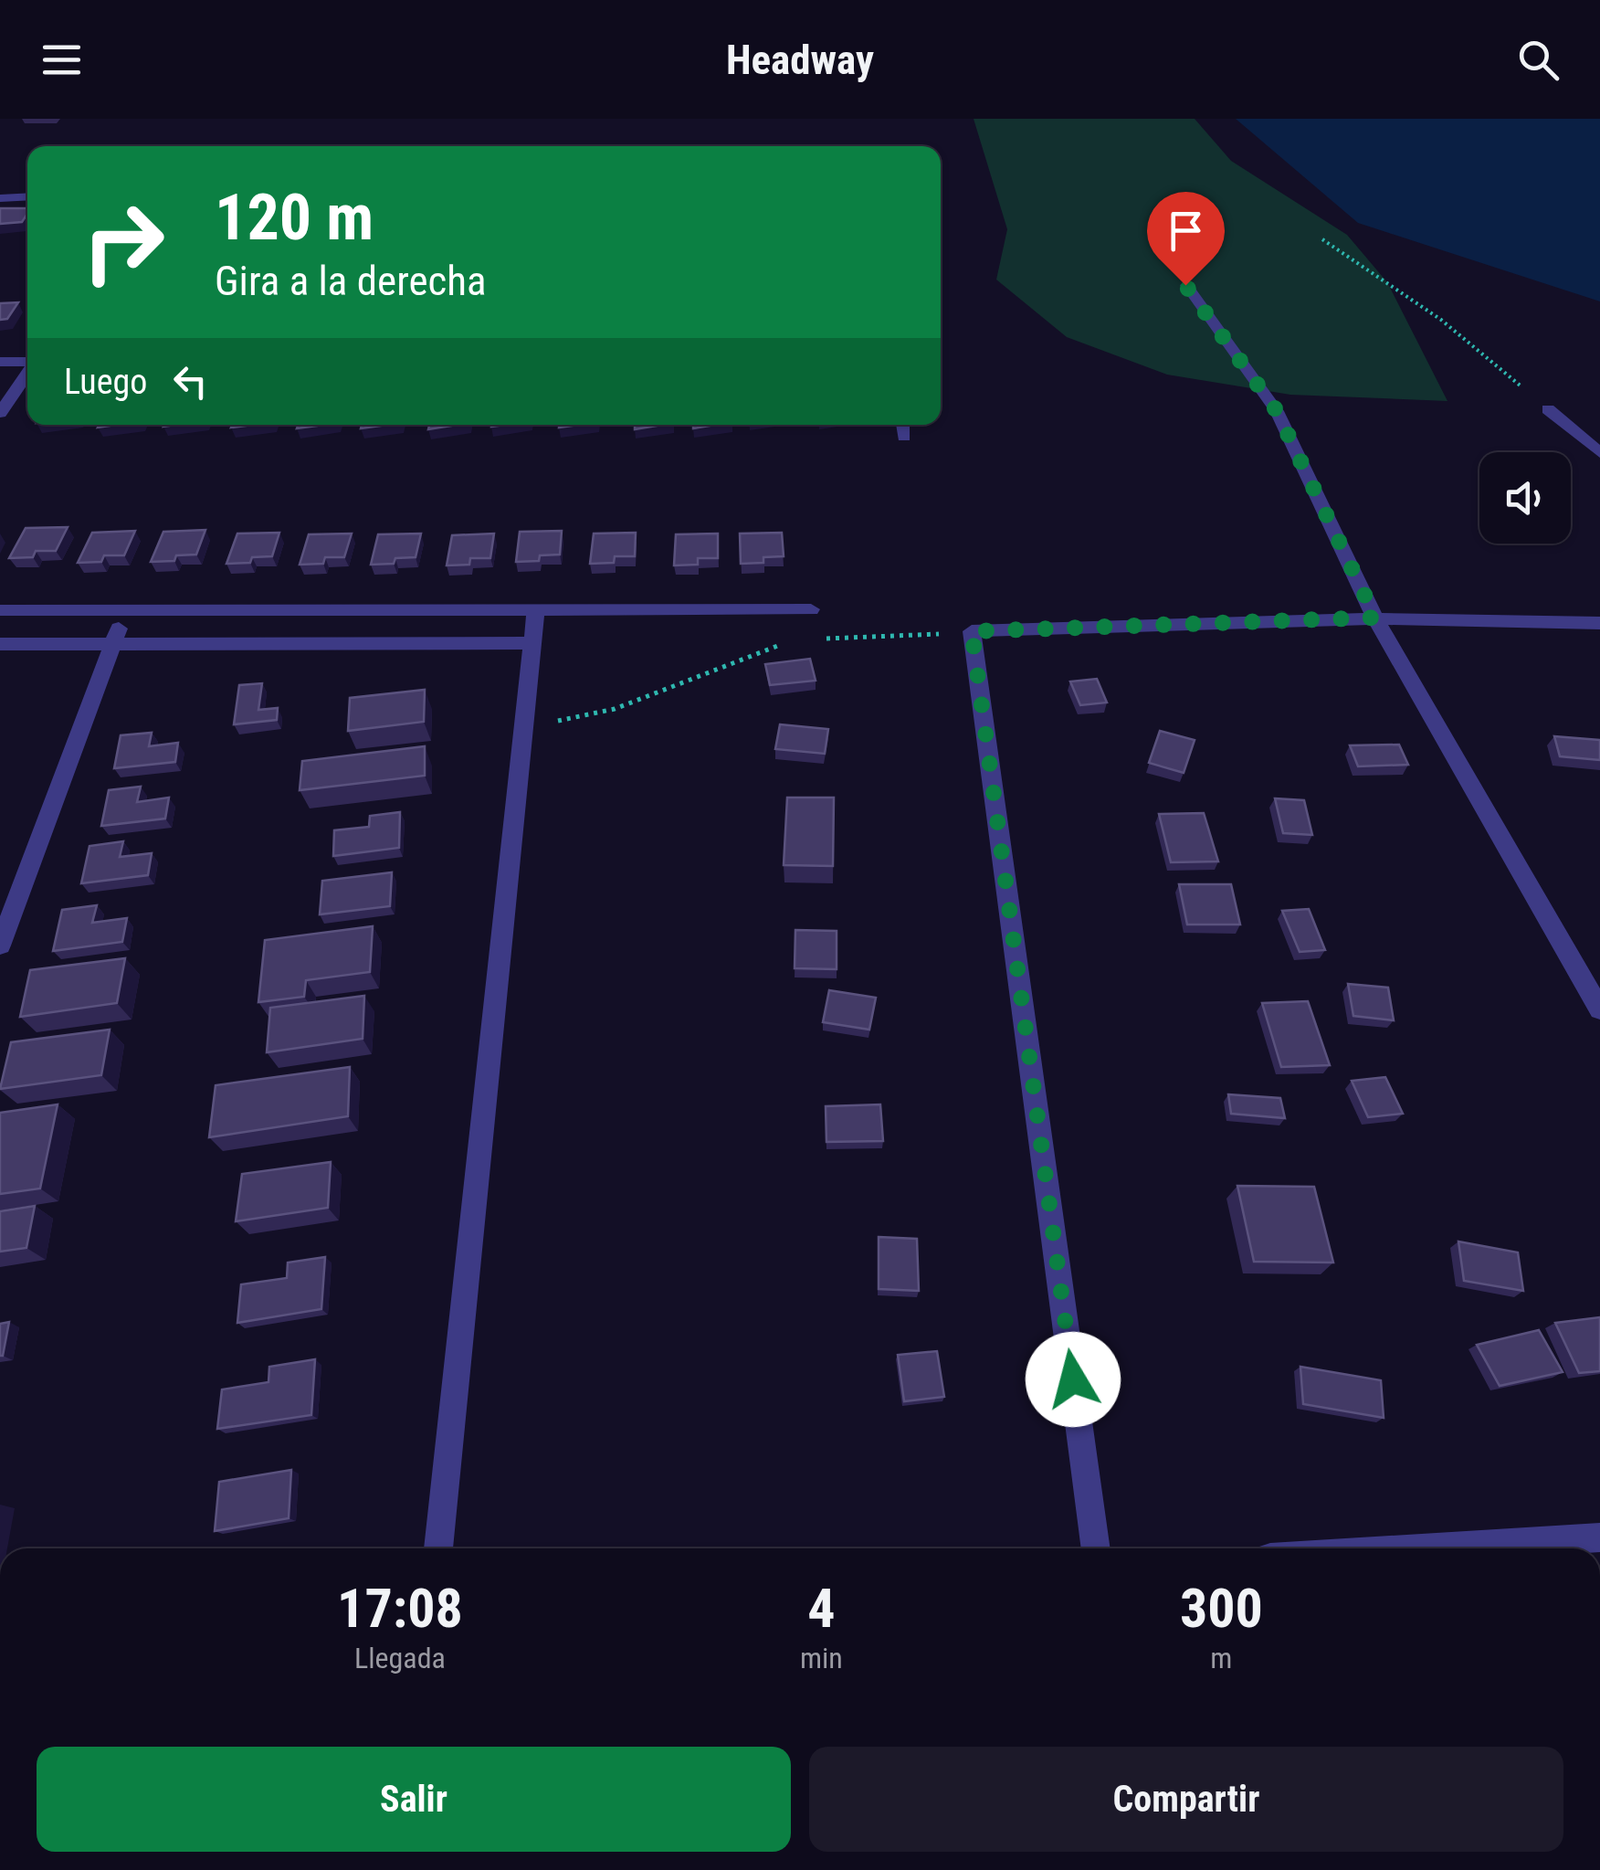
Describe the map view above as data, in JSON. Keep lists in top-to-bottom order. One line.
{"page":{"header":"Headway","turn":["120 m","Gira a la derecha"],"then":"Luego","eta":["17:08","Llegada","4","min","300","m"],"buttons":["Salir","Compartir"]}}
